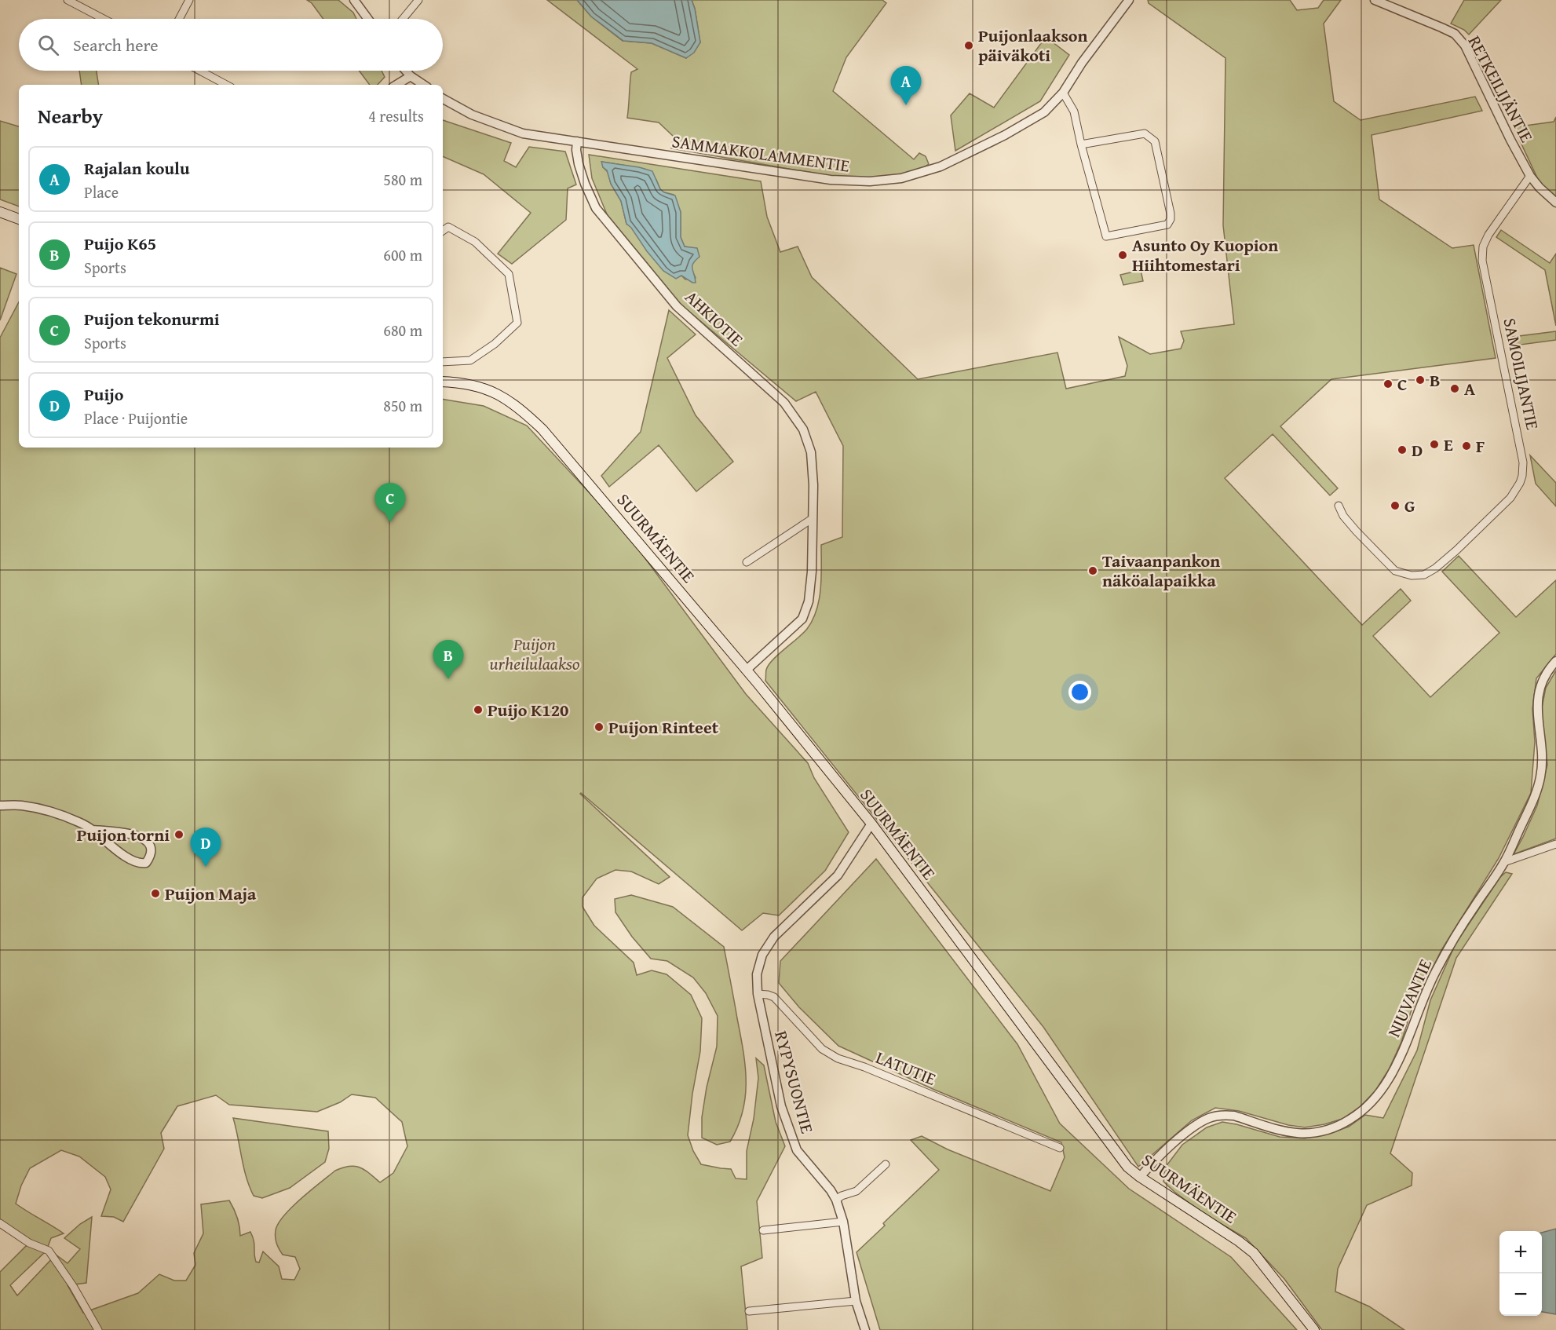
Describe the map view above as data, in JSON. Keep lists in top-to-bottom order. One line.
{"streets":{"main road":["SUURMÄENTIE"],"street":["RETKEILIJÄNTIE","SAMMAKKOLAMMENTIE","AHKIOTIE","SAMOILIJANTIE","NIUVANTIE","LATUTIE","RYPYSUONTIE"]},"crossings":[["RETKEILIJÄNTIE","SAMOILIJANTIE"],["SAMMAKKOLAMMENTIE","AHKIOTIE"],["AHKIOTIE","SUURMÄENTIE"],["SUURMÄENTIE","NIUVANTIE"],["SUURMÄENTIE","RYPYSUONTIE"],["LATUTIE","RYPYSUONTIE"]],"parks":["Puijon urheilulaakso"],"places":["Puijonlaakson päiväkoti","Asunto Oy Kuopion Hiihtomestari","B","C","A","E","F","D","G","Taivaanpankon näköalapaikka","Puijo K120","Puijon Rinteet","Puijon torni","Puijon Maja"],"page":{"search":"Search here","pins":["A","C","B","D"],"heading":["Nearby","4 results"],"list":[{"mark":"A","name":"Rajalan koulu","note":"Place","value":"580 m"},{"mark":"B","name":"Puijo K65","note":"Sports","value":"600 m"},{"mark":"C","name":"Puijon tekonurmi","note":"Sports","value":"680 m"},{"mark":"D","name":"Puijo","note":"Place · Puijontie","value":"850 m"}],"map_buttons":["+","−"]}}
